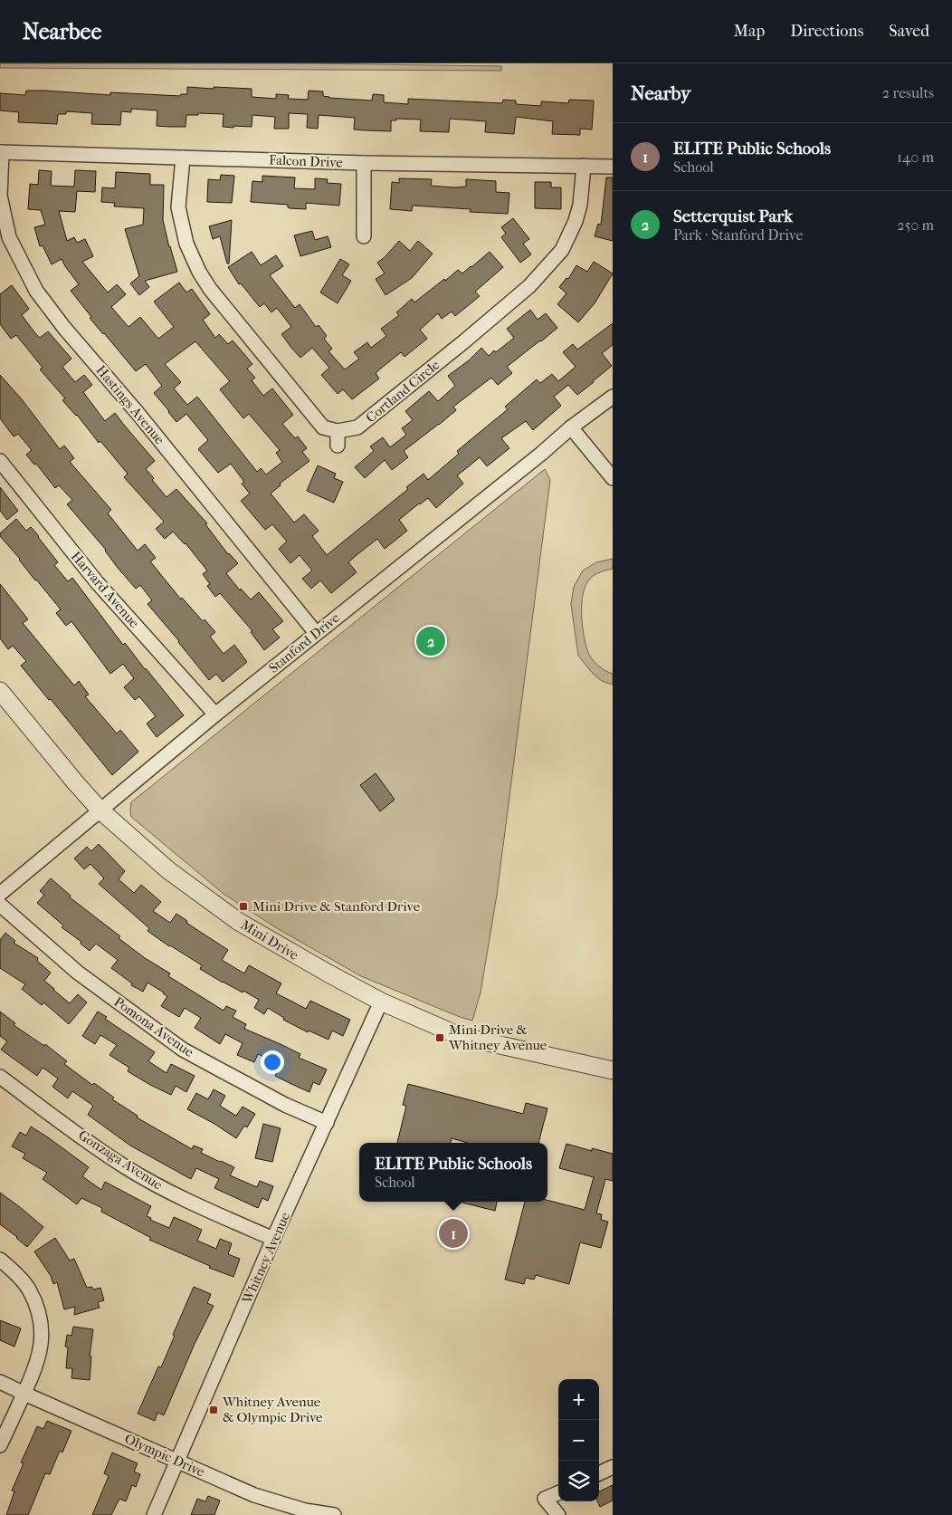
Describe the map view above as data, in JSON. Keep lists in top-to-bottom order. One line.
{"streets":{"street":["Falcon Drive","Cortland Circle","Hastings Avenue","Harvard Avenue","Stanford Drive","Mini Drive","Pomona Avenue","Gonzaga Avenue","Whitney Avenue","Olympic Drive"]},"crossings":[["Falcon Drive","Cortland Circle"],["Falcon Drive","Hastings Avenue"],["Hastings Avenue","Stanford Drive"],["Harvard Avenue","Stanford Drive"],["Stanford Drive","Mini Drive"],["Mini Drive","Whitney Avenue"],["Pomona Avenue","Whitney Avenue"],["Gonzaga Avenue","Whitney Avenue"],["Whitney Avenue","Olympic Drive"]],"places":{"transit":["Mini Drive & Stanford Drive","Mini Drive & Whitney Avenue","Whitney Avenue & Olympic Drive"]},"page":{"header":"Nearbee","nav":["Map","Directions","Saved"],"heading":["Nearby","2 results"],"list":[{"mark":"1","name":"ELITE Public Schools","note":"School","value":"140 m"},{"mark":"2","name":"Setterquist Park","note":"Park · Stanford Drive","value":"250 m"}],"pins":["2","1"],"popup":["ELITE Public Schools","School"],"map_buttons":["+","−"]}}
